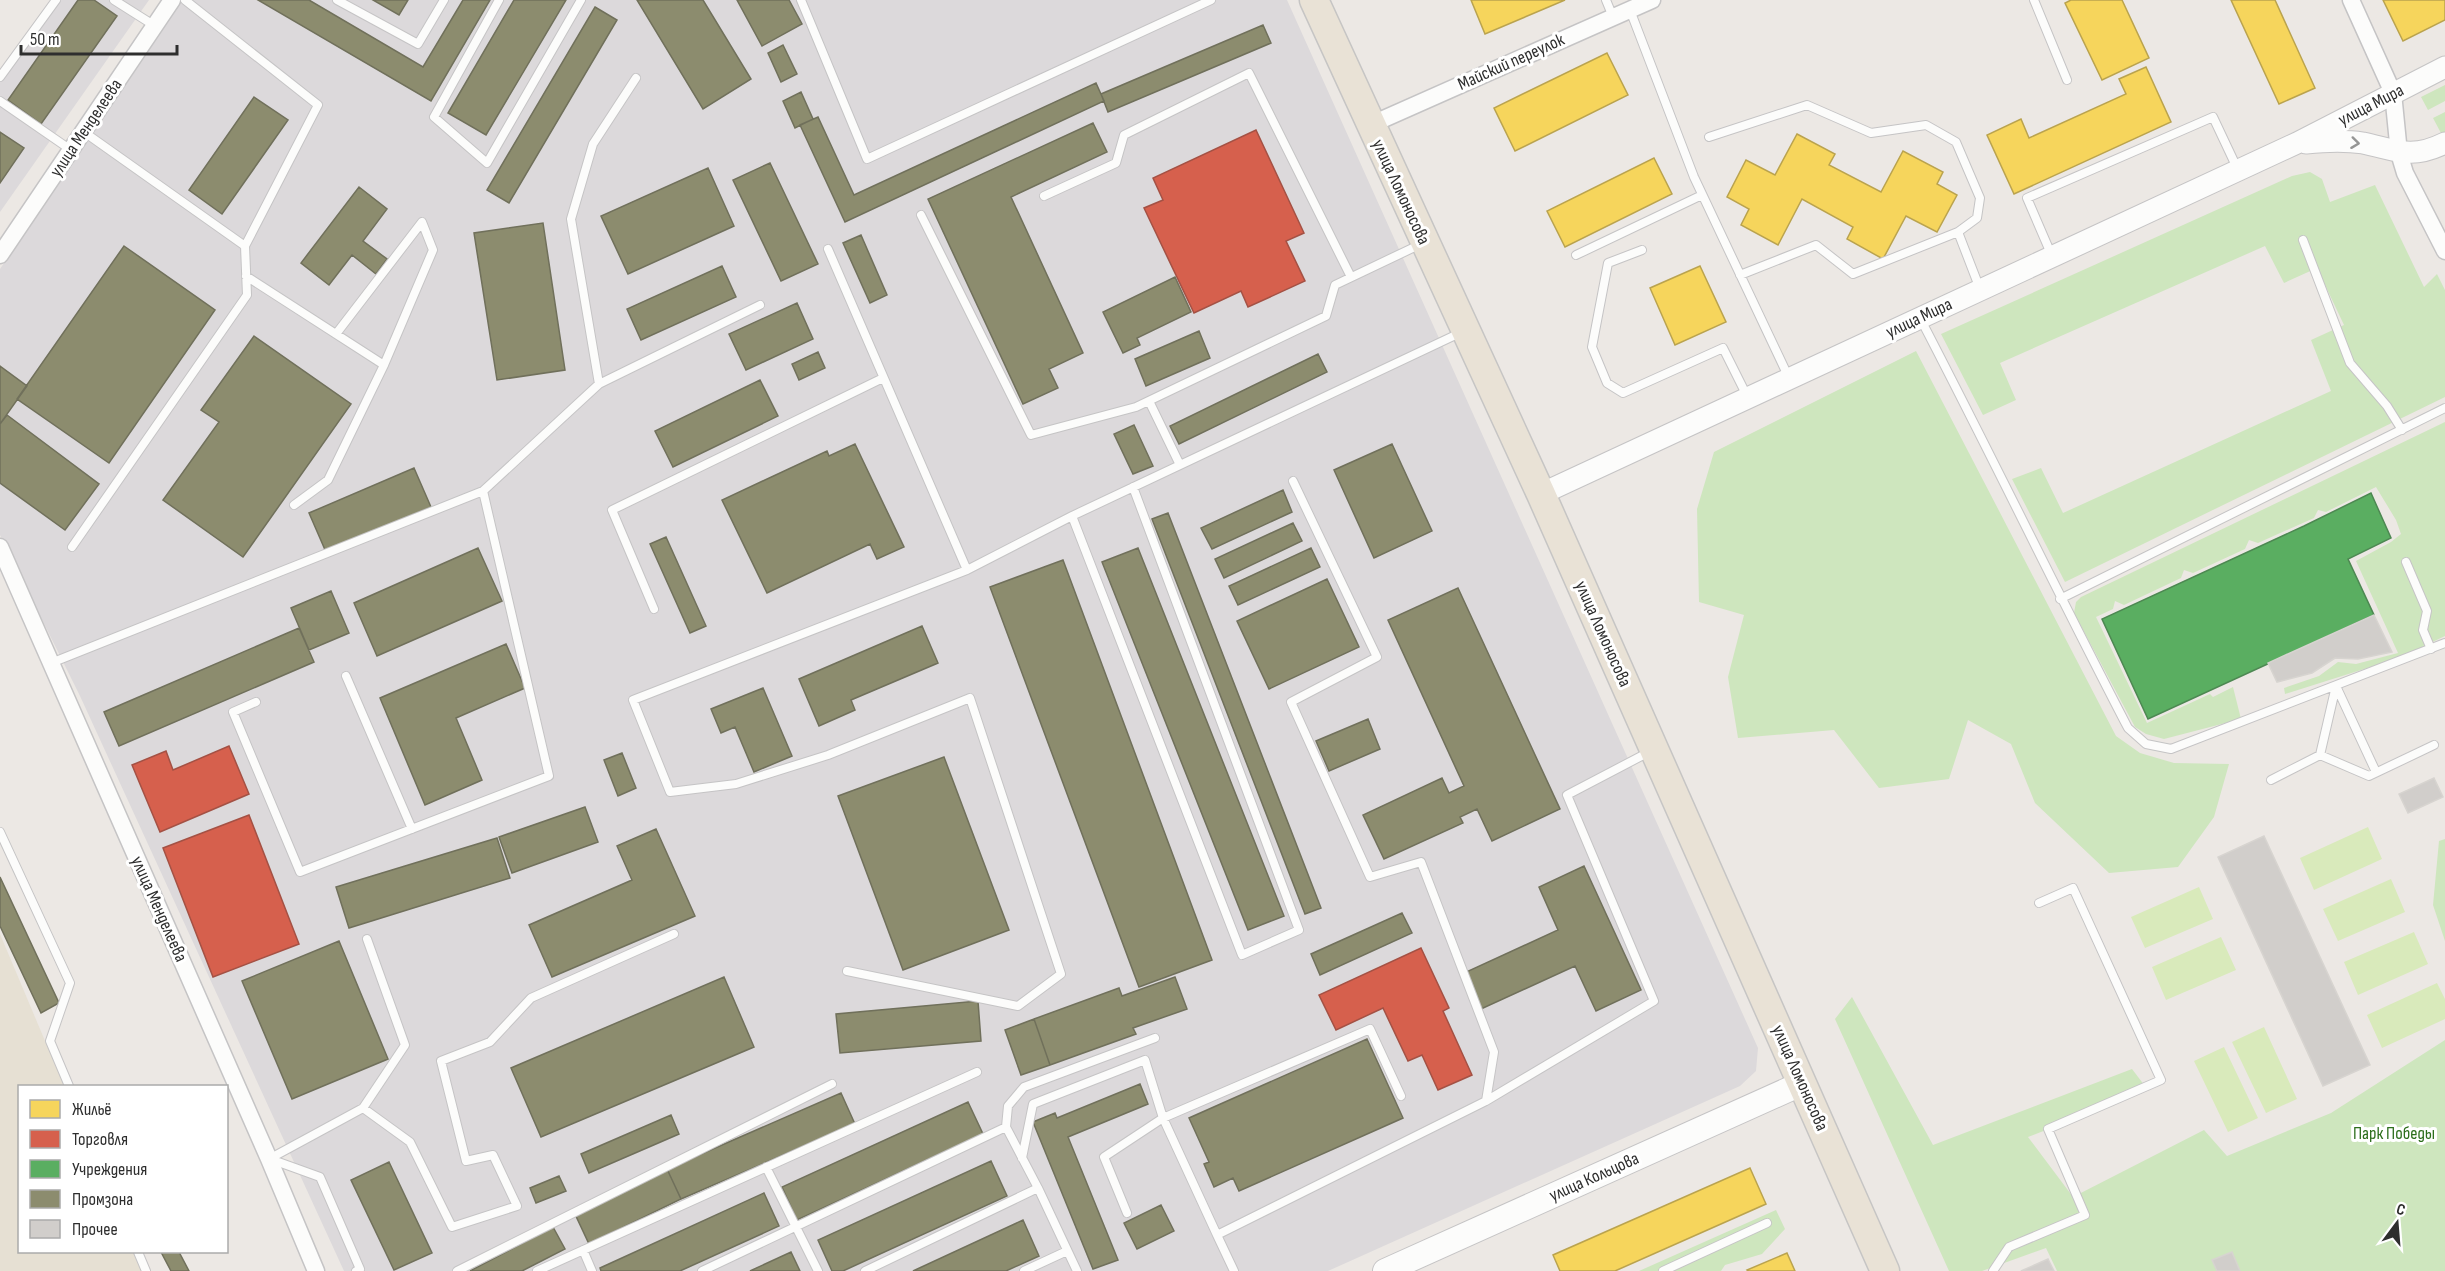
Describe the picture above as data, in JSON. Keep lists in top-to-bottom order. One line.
{"streets":{"highway":["улица Ломоносова"],"main road":["улица Кольцова"],"street":["Майский переулок","улица Мира","улица Менделеева"]},"crossings":[["Майский переулок","улица Ломоносова"],["улица Мира","улица Ломоносова"],["улица Ломоносова","улица Кольцова"]],"parks":["Парк Победы"],"legend":["Жильё","Торговля","Учреждения","Промзона","Прочее"],"scale_bar":"50 m","north":"top"}
